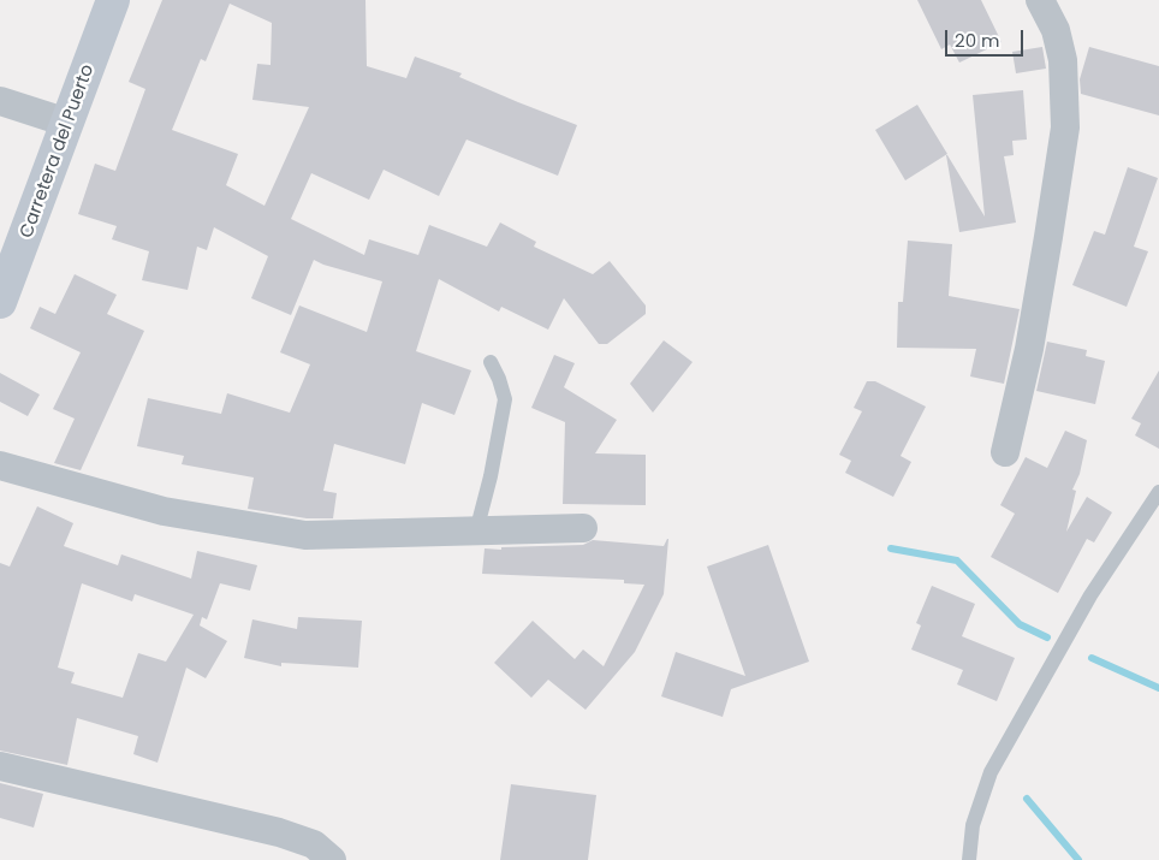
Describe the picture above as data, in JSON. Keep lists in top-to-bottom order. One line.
{"streets":{"main road":["Carretera del Puerto"]},"scale_bar":"20 m"}
